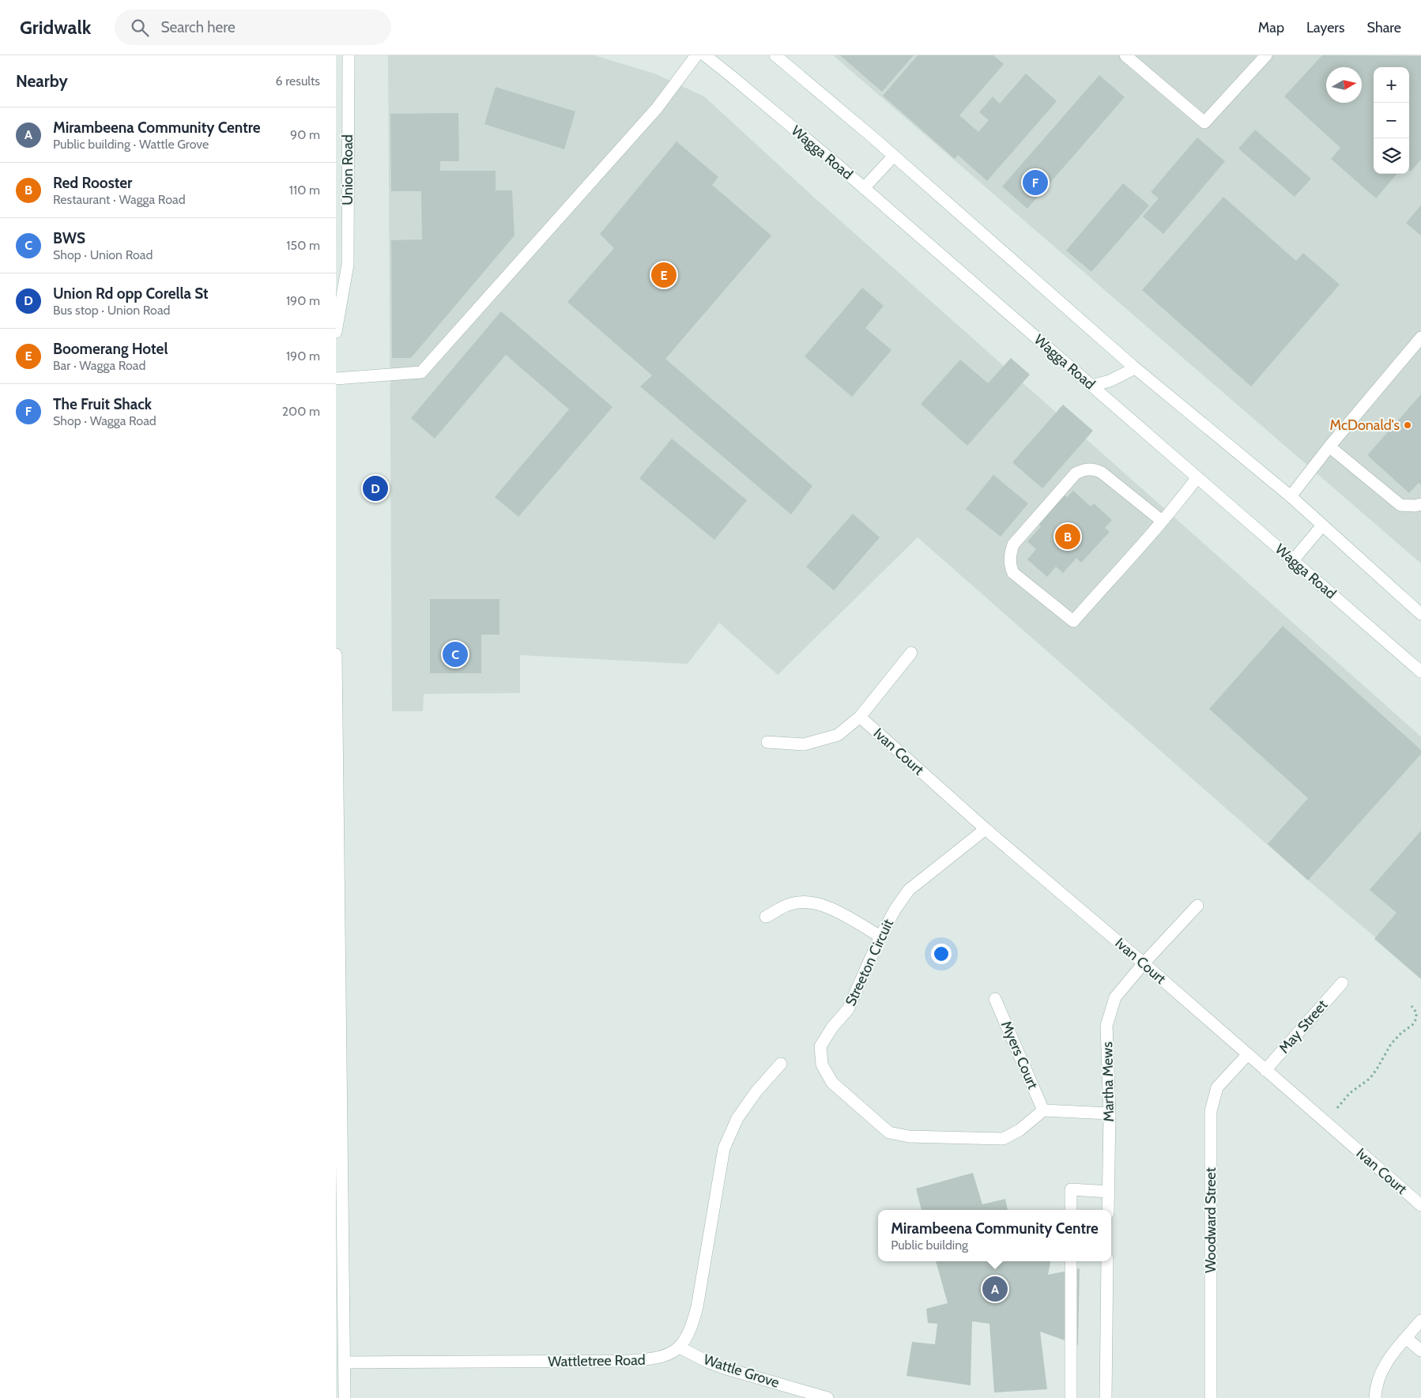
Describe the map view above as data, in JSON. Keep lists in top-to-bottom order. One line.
{"streets":{"main road":["Wagga Road","Union Road","Ivan Court","Streeton Circuit","May Street","Myers Court","Martha Mews","Woodward Street","Wattletree Road","Wattle Grove"]},"crossings":[["Ivan Court","Streeton Circuit"],["Ivan Court","May Street"],["Ivan Court","Martha Mews"],["Ivan Court","Woodward Street"],["Streeton Circuit","Myers Court"],["Wattletree Road","Wattle Grove"]],"places":["McDonald's"],"north":"right","page":{"header":"Gridwalk","search":"Search here","nav":["Map","Layers","Share"],"heading":["Nearby","6 results"],"map_buttons":["+","−"],"list":[{"mark":"A","name":"Mirambeena Community Centre","note":"Public building · Wattle Grove","value":"90 m"},{"mark":"B","name":"Red Rooster","note":"Restaurant · Wagga Road","value":"110 m"},{"mark":"C","name":"BWS","note":"Shop · Union Road","value":"150 m"},{"mark":"D","name":"Union Rd opp Corella St","note":"Bus stop · Union Road","value":"190 m"},{"mark":"E","name":"Boomerang Hotel","note":"Bar · Wagga Road","value":"190 m"},{"mark":"F","name":"The Fruit Shack","note":"Shop · Wagga Road","value":"200 m"}],"pins":["F","E","D","B","C","A"],"popup":["Mirambeena Community Centre","Public building"]}}
